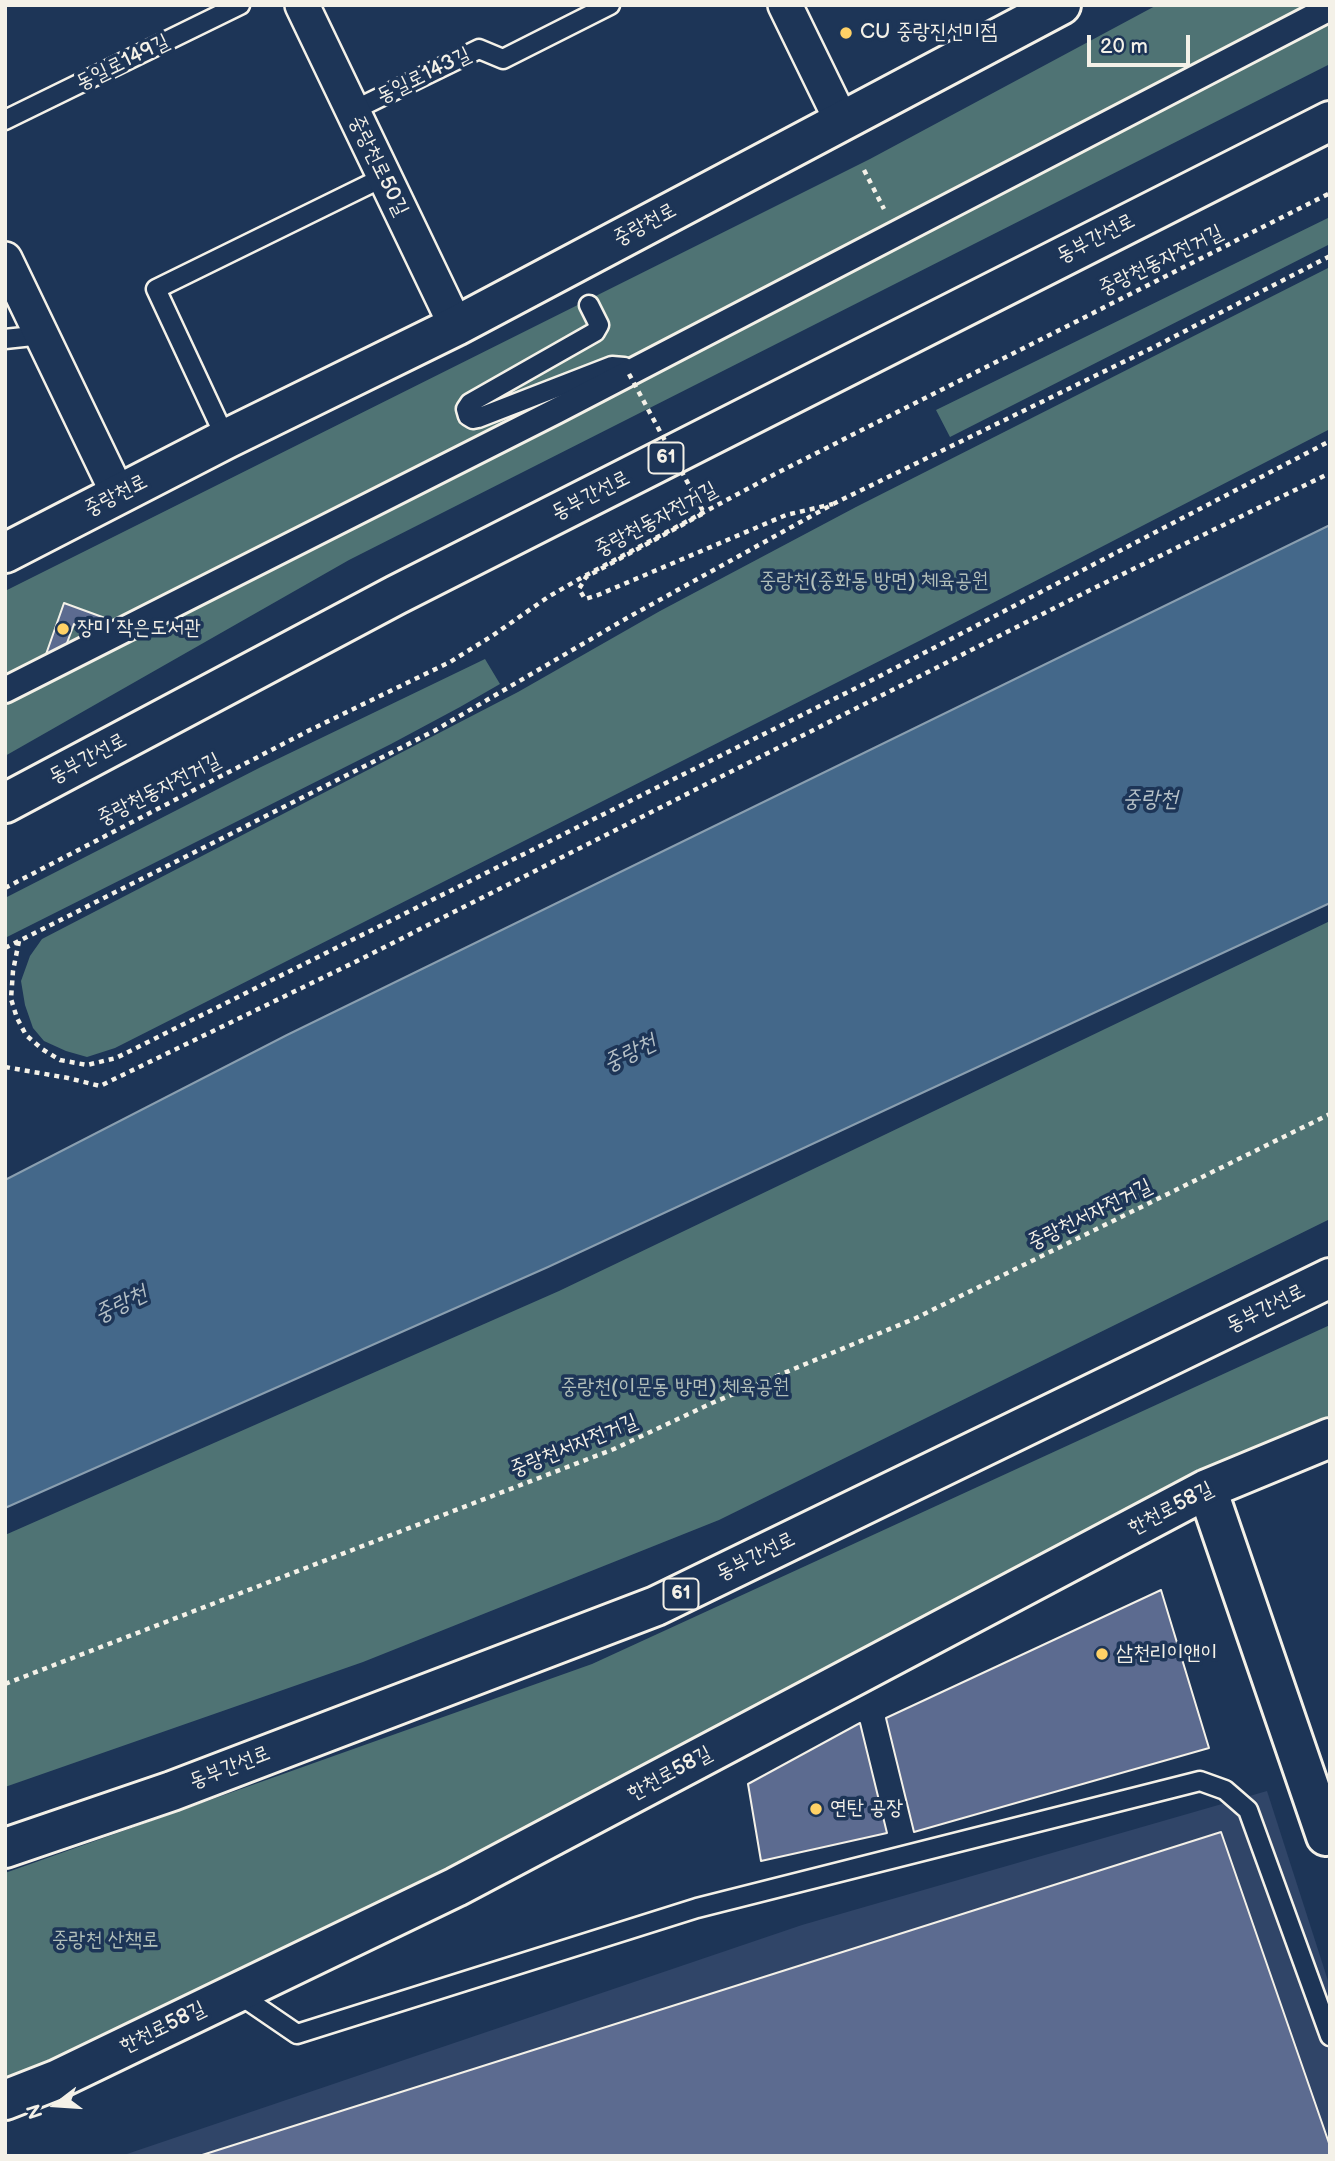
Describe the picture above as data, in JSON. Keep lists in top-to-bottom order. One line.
{"streets":{"main road":["중랑천로","동부간선로","61","한천로58길"],"street":["중랑천로50길"],"lane":["동일로149길","동일로143길"],"path":["중랑천동자전거길","중랑천서자전거길"]},"crossings":[["동일로143길","중랑천로50길"],["중랑천로50길","중랑천로"]],"water":["중랑천"],"parks":["중랑천(중화동 방면) 체육공원","중랑천(이문동 방면) 체육공원","중랑천 산책로"],"places":["CU 중랑진선미점","장미 작은도서관","삼천리이앤이","연탄 공장"],"scale_bar":"20 m","north":"left"}
